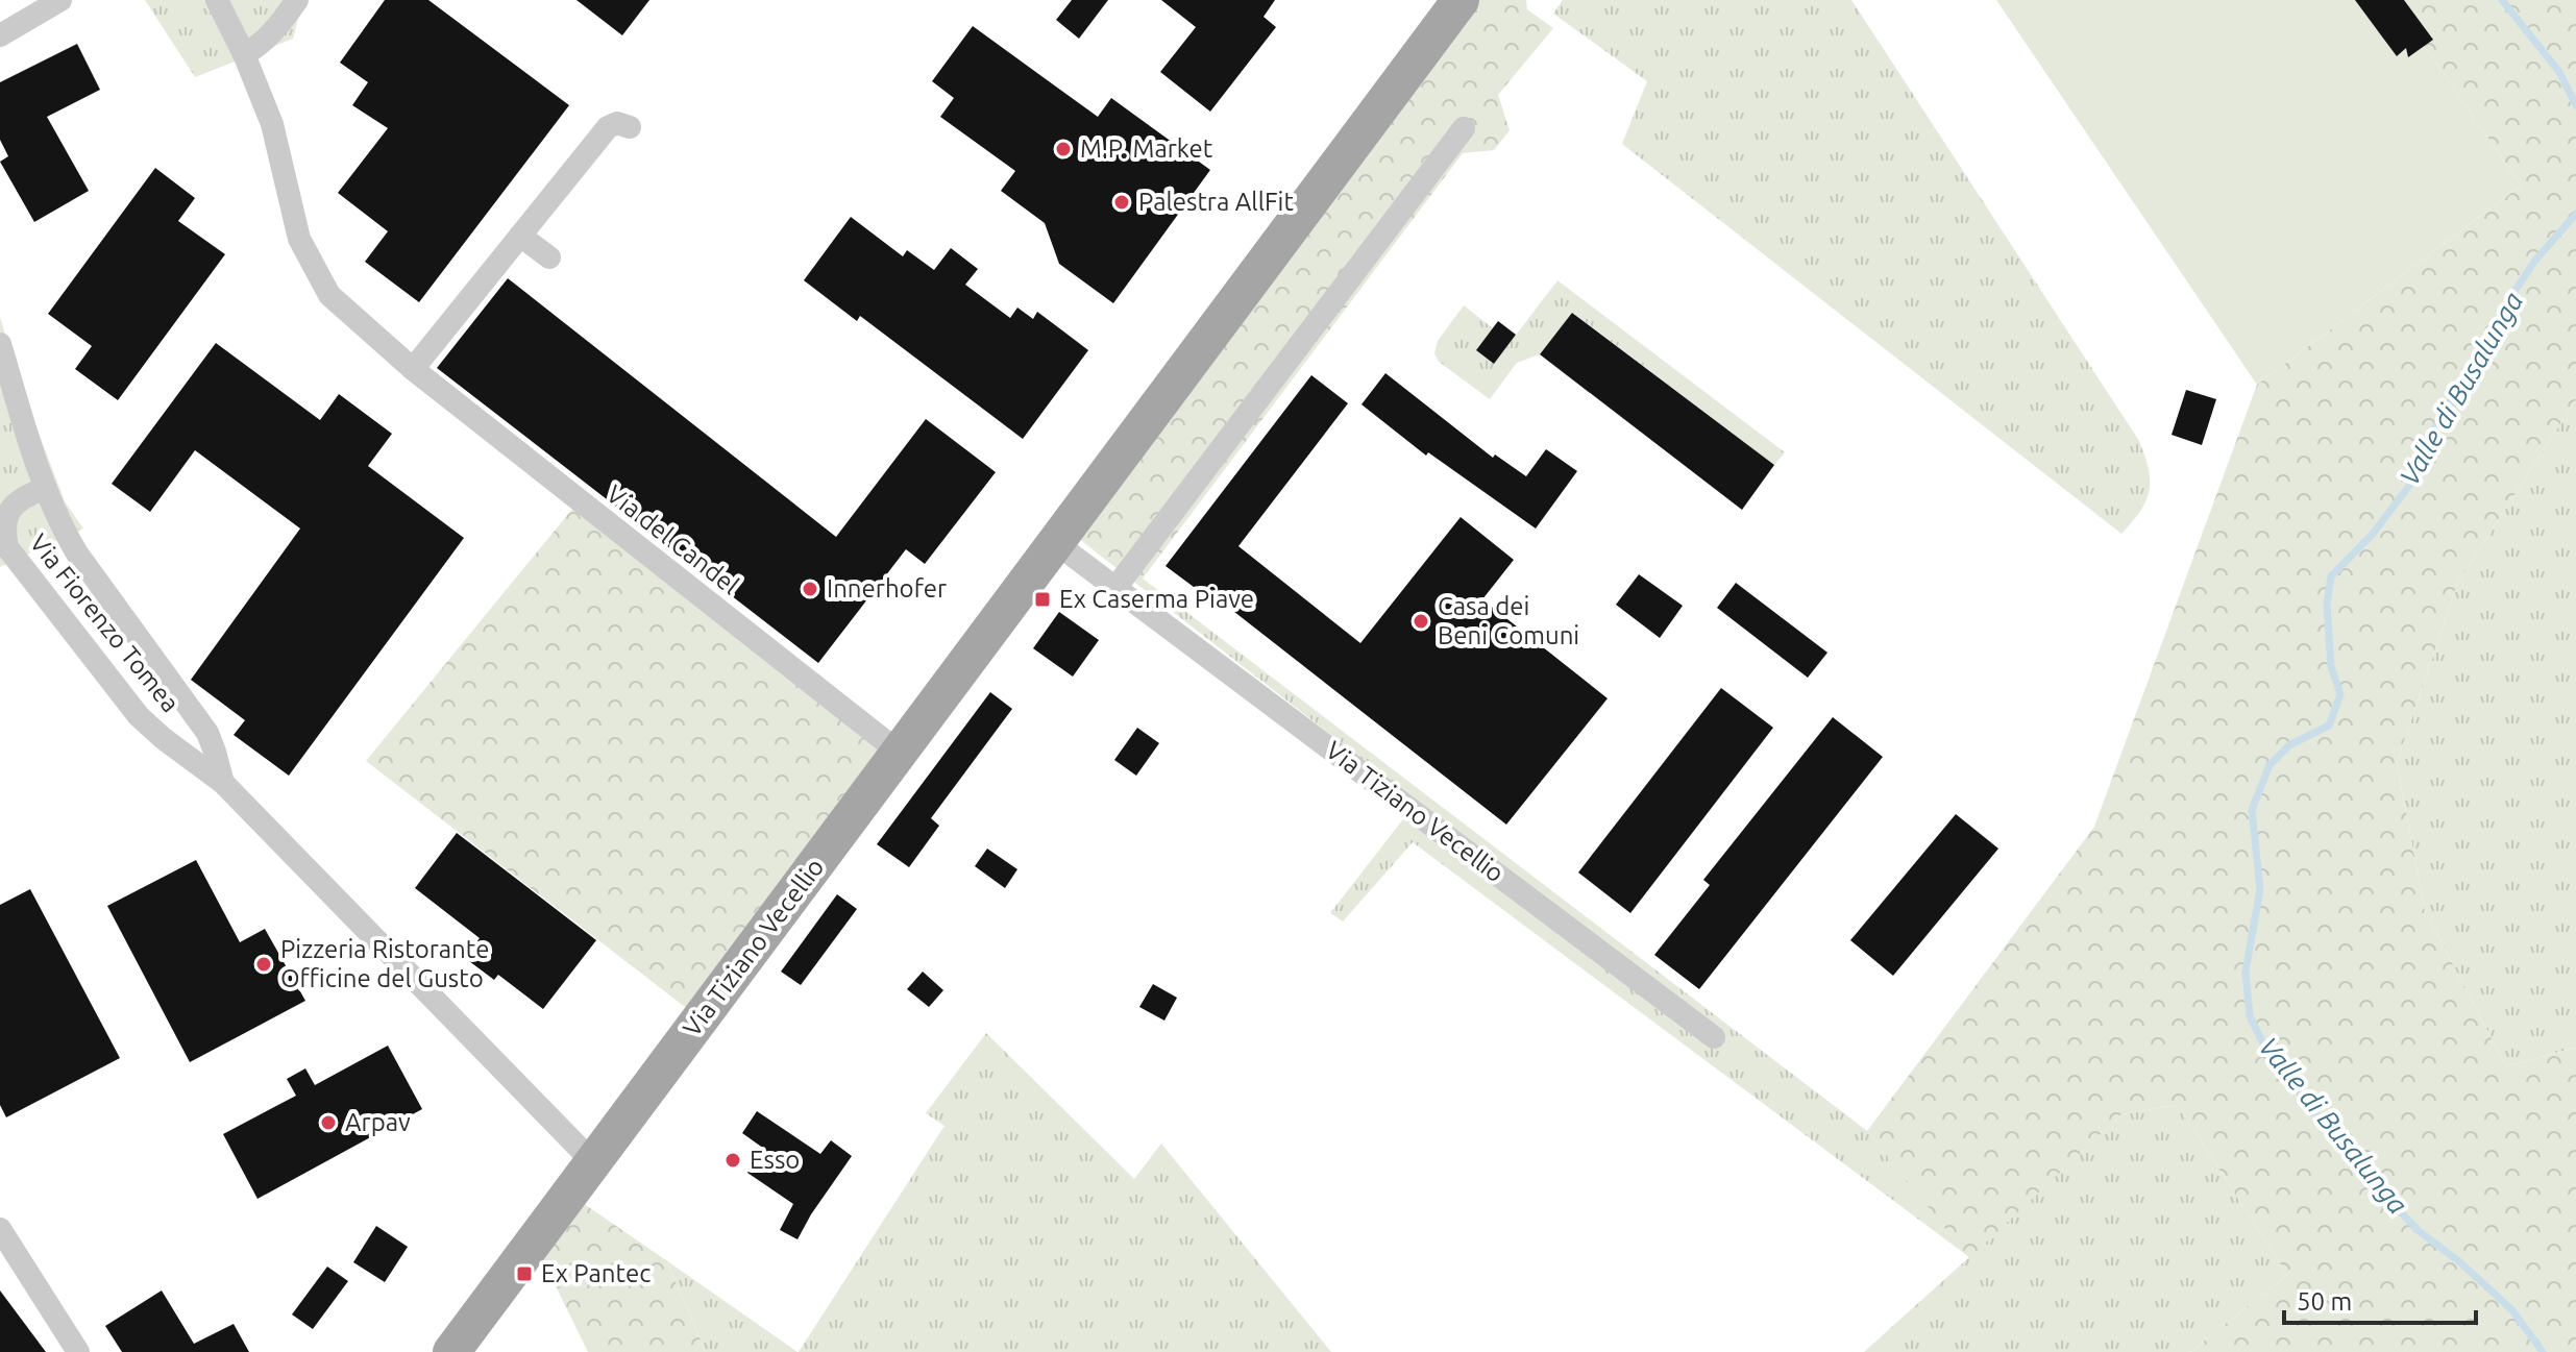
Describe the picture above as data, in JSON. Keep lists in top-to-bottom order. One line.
{"streets":{"main road":["Via Tiziano Vecellio"],"street":["Via del Candel","Via Fiorenzo Tomea"]},"crossings":[["Via del Candel","Via Tiziano Vecellio"],["Via Fiorenzo Tomea","Via Tiziano Vecellio"]],"water":["Valle di Busalunga"],"places":{"other":["M.P. Market","Palestra AllFit","Innerhofer","Casa dei Beni Comuni","Pizzeria Ristorante Officine del Gusto","Arpav","Esso"],"transit":["Ex Caserma Piave","Ex Pantec"]},"scale_bar":"50 m"}
